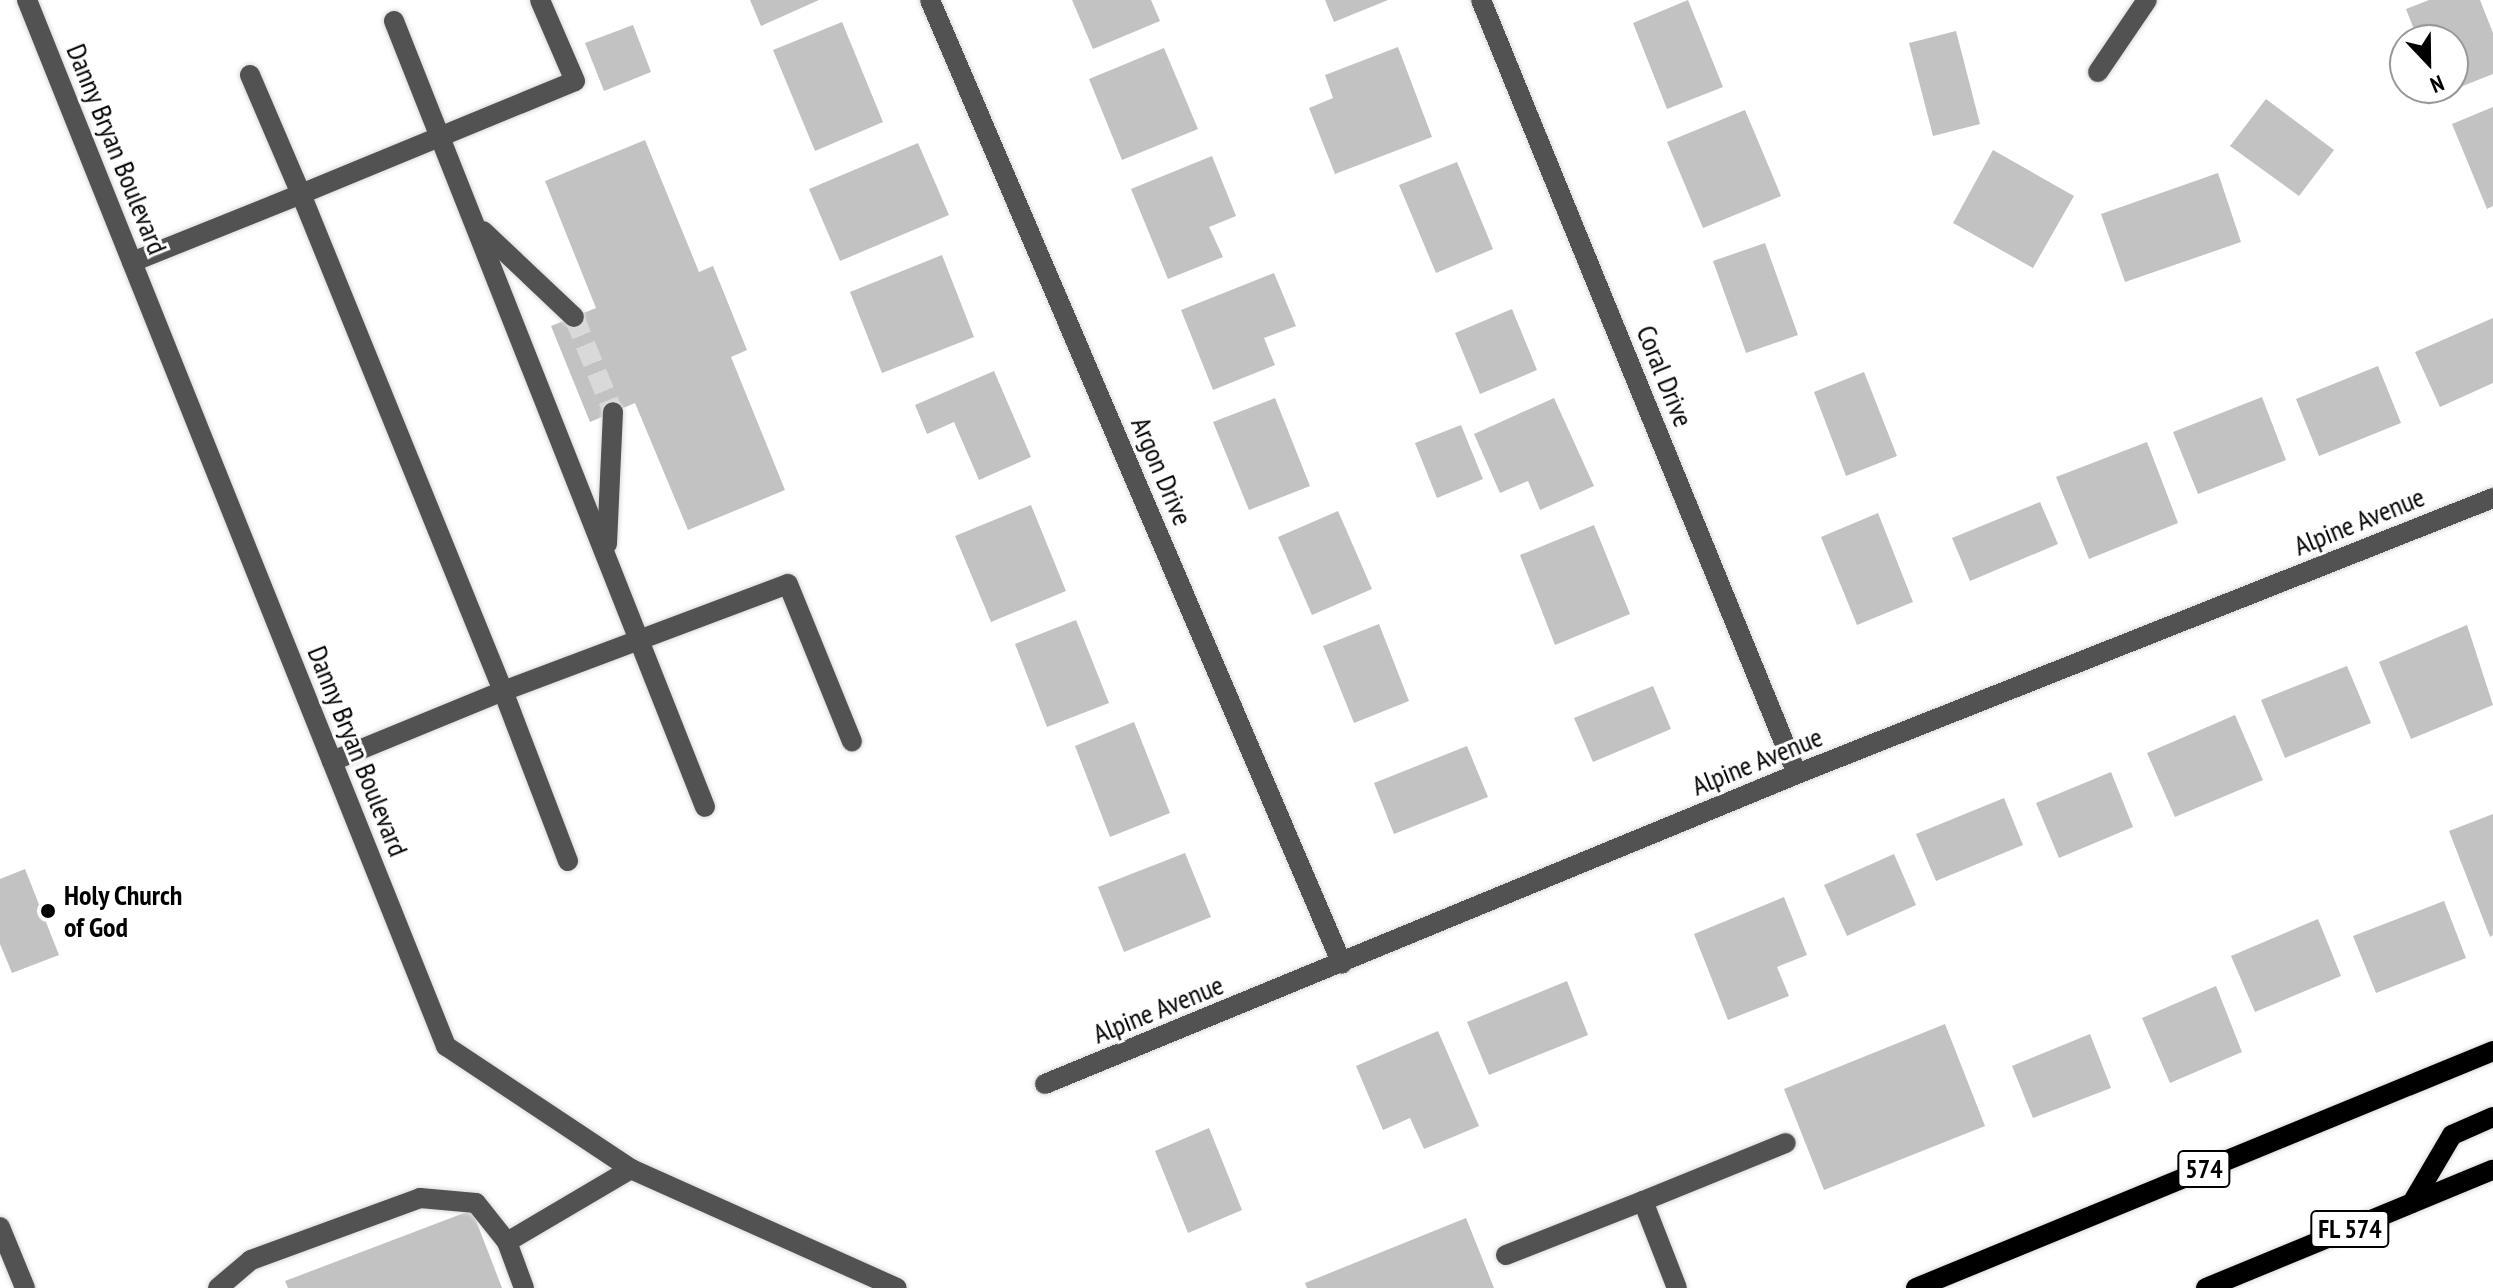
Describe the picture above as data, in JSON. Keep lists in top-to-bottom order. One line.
{"streets":{"main road":["574","FL 574"],"street":["Danny Bryan Boulevard","Coral Drive","Argon Drive","Alpine Avenue"]},"crossings":[["Coral Drive","Alpine Avenue"],["Argon Drive","Alpine Avenue"]],"places":["Holy Church of God"],"north":"bottom"}
